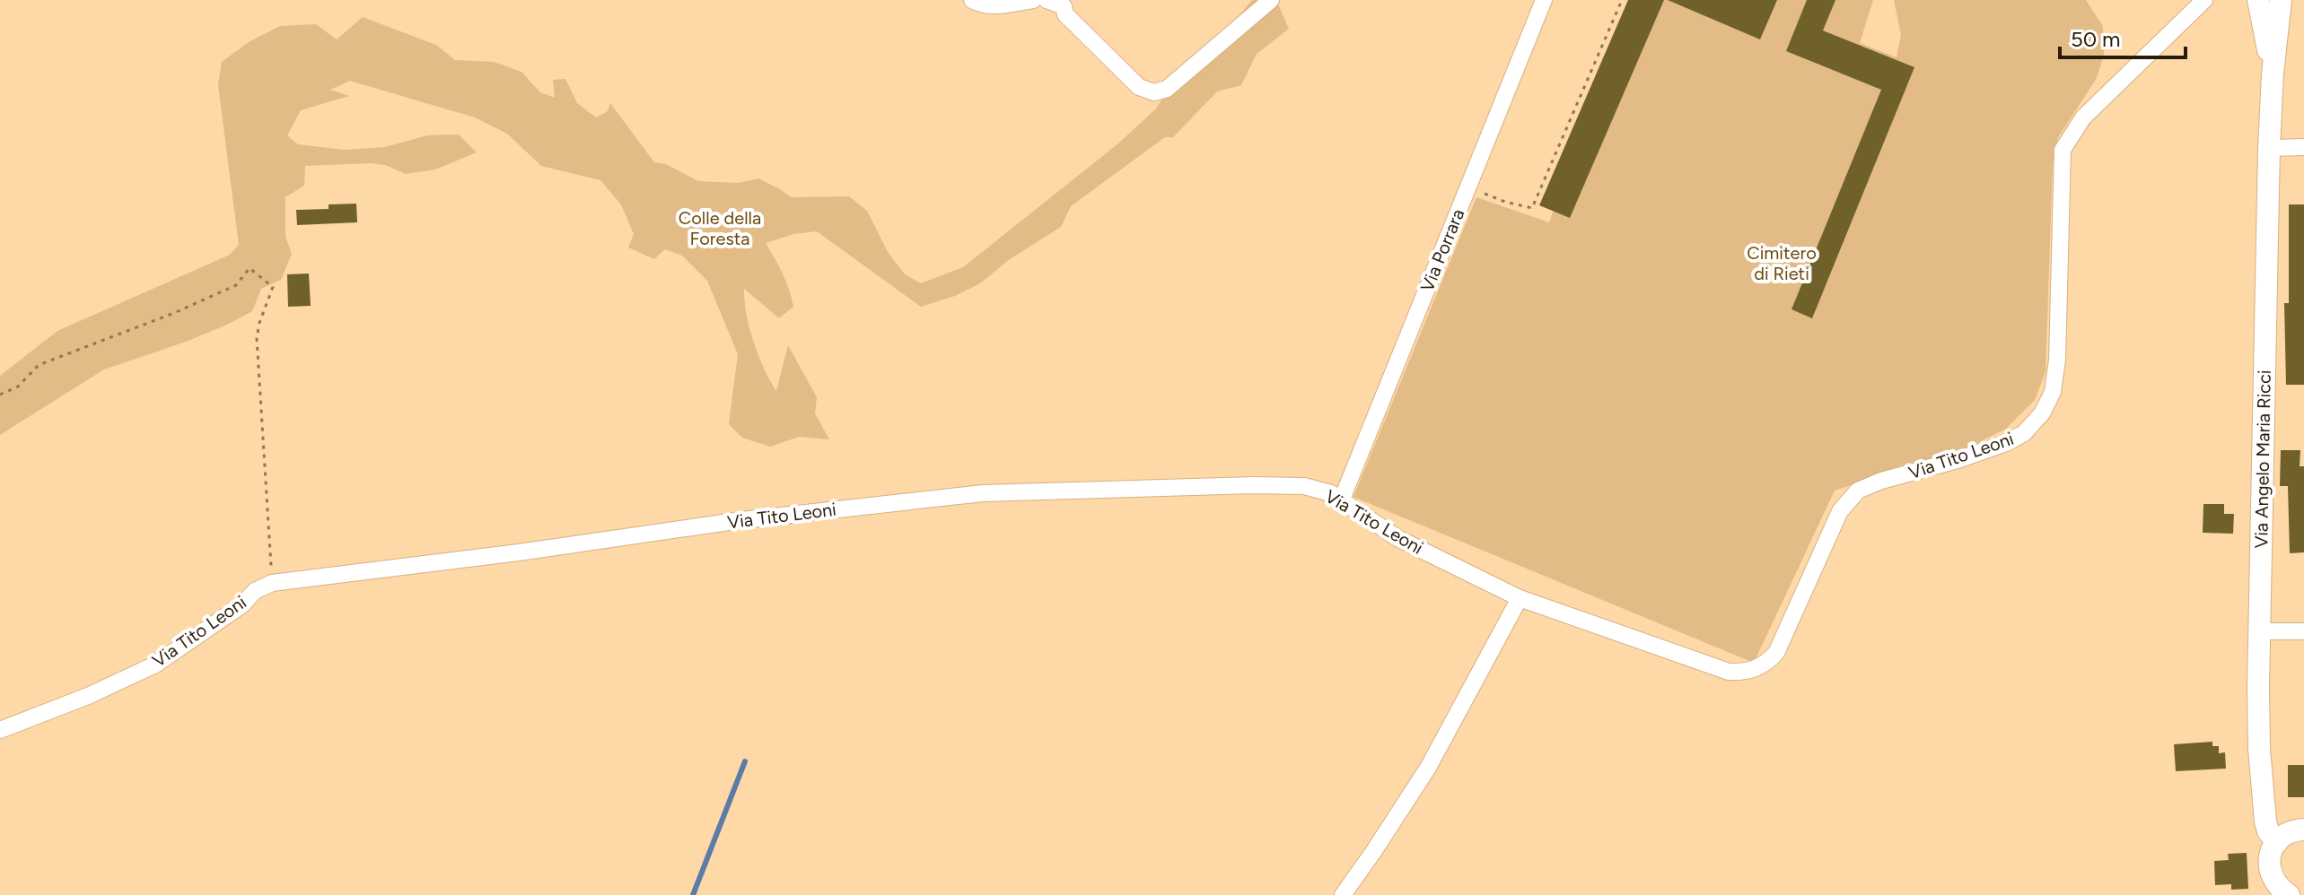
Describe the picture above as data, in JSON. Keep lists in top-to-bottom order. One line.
{"streets":{"main road":["Via Angelo Maria Ricci"],"street":["Via Porrara","Via Tito Leoni"]},"crossings":[["Via Porrara","Via Tito Leoni"]],"parks":["Colle della Foresta","Cimitero di Rieti"],"scale_bar":"50 m"}
